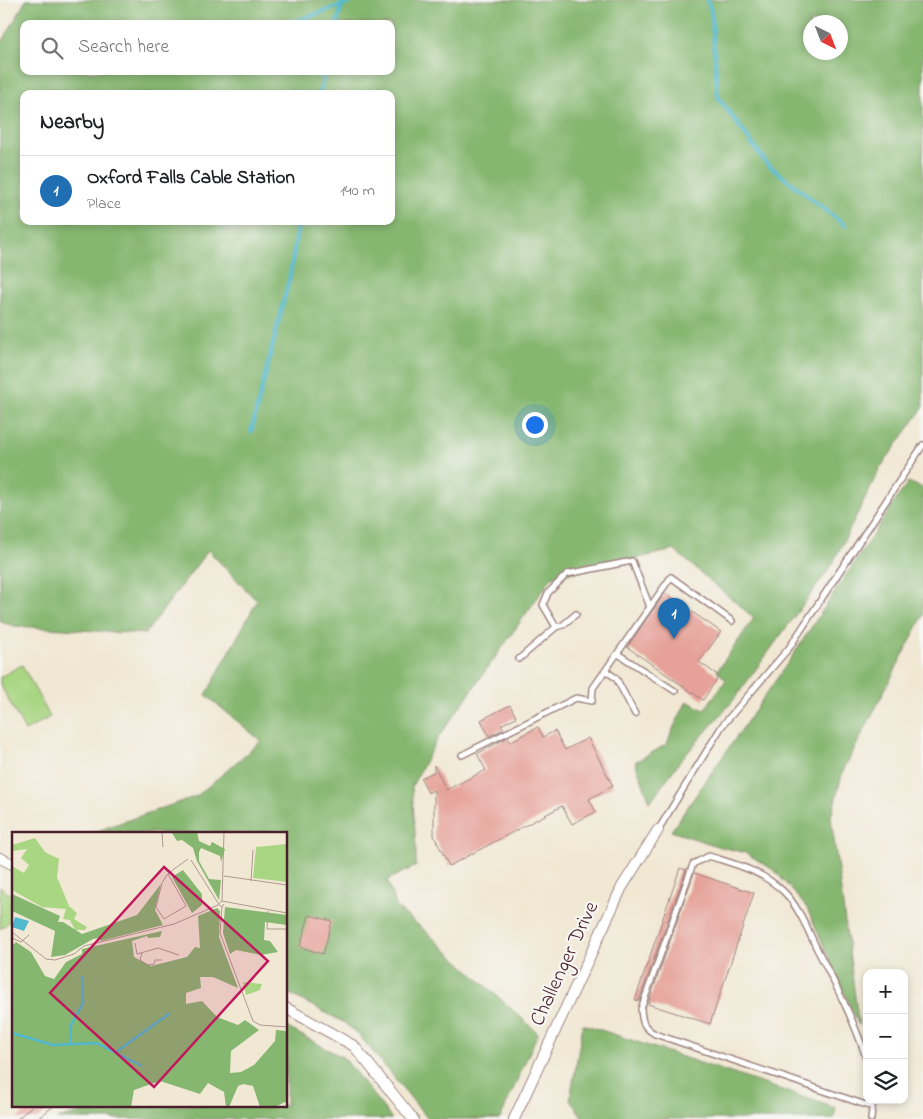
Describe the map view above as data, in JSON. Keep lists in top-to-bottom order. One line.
{"streets":{"street":["Challenger Drive"]},"north":"bottom right","page":{"search":"Search here","heading":"Nearby","list":[{"mark":"1","name":"Oxford Falls Cable Station","note":"Place","value":"140 m"}],"pins":"1","map_buttons":["+","−"]}}
